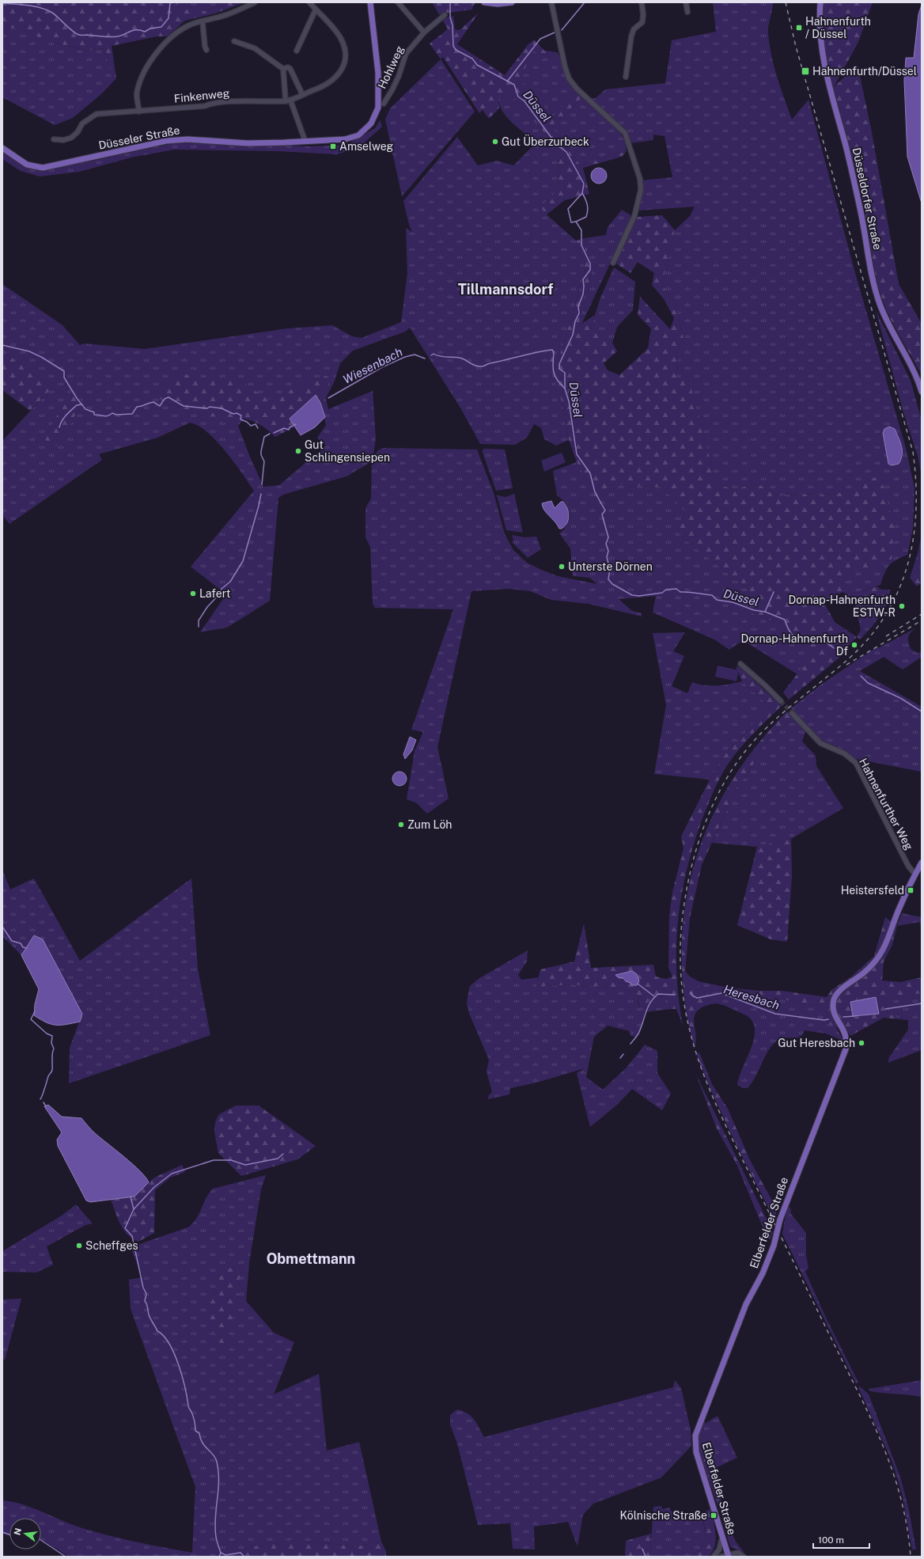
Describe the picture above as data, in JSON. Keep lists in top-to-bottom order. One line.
{"streets":{"main road":["Düsseler Straße","Düsseldorfer Straße","Elberfelder Straße"],"street":["Hohlweg","Finkenweg","Hahnenfurther Weg"]},"crossings":[["Hahnenfurther Weg","Elberfelder Straße"]],"districts":["Tillmannsdorf","Obmettmann"],"water":["Düssel","Wiesenbach","Heresbach"],"places":{"transit":["Hahnenfurth / Düssel","Hahnenfurth/Düssel","Amselweg","Heistersfeld","Kölnische Straße"],"other":["Gut Überzurbeck","Gut Schlingensiepen","Unterste Dörnen","Lafert","Dornap-Hahnenfurth ESTW-R","Dornap-Hahnenfurth Df","Zum Löh","Gut Heresbach","Scheffges"]},"scale_bar":"100 m","north":"left"}
